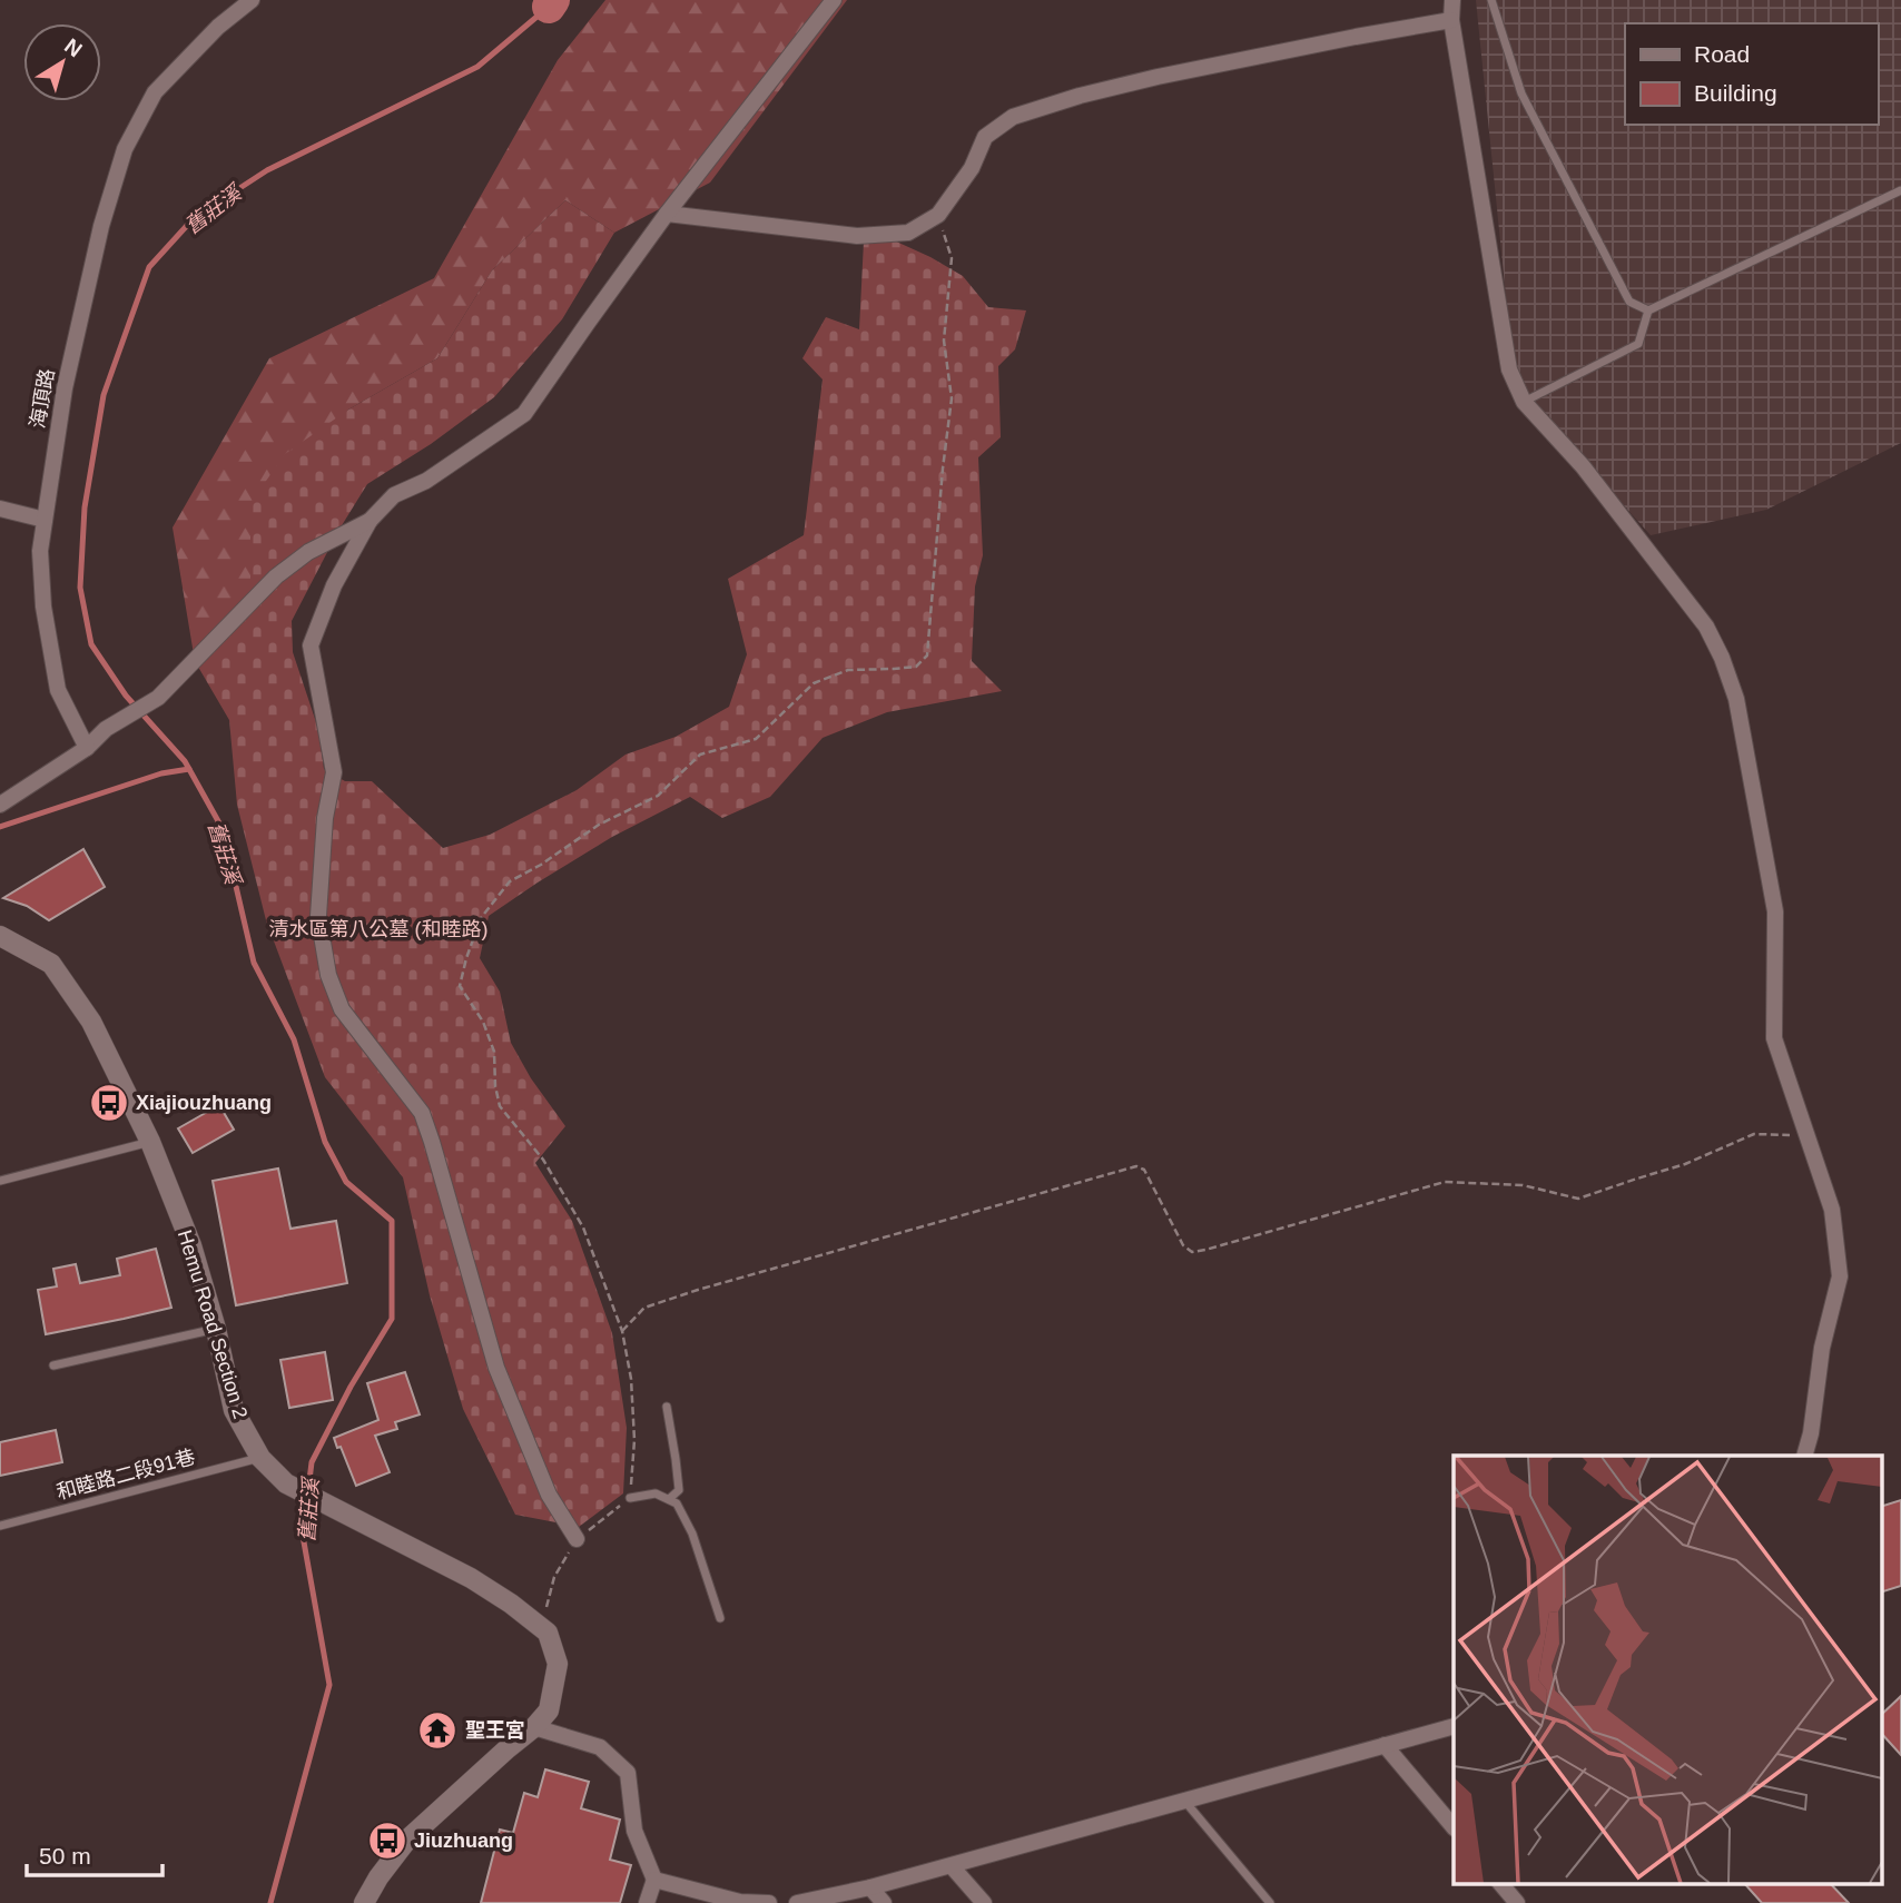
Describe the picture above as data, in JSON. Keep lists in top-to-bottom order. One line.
{"streets":{"street":["海頂路","Hemu Road Section 2"],"lane":["和睦路二段91巷"]},"crossings":[["Hemu Road Section 2","和睦路二段91巷"]],"water":["舊莊溪"],"parks":["清水區第八公墓 (和睦路)"],"places":{"bus stop":["Xiajiouzhuang","Jiuzhuang"],"temple":["聖王宮"]},"legend":["Road","Building"],"scale_bar":"50 m","north":"top right"}
